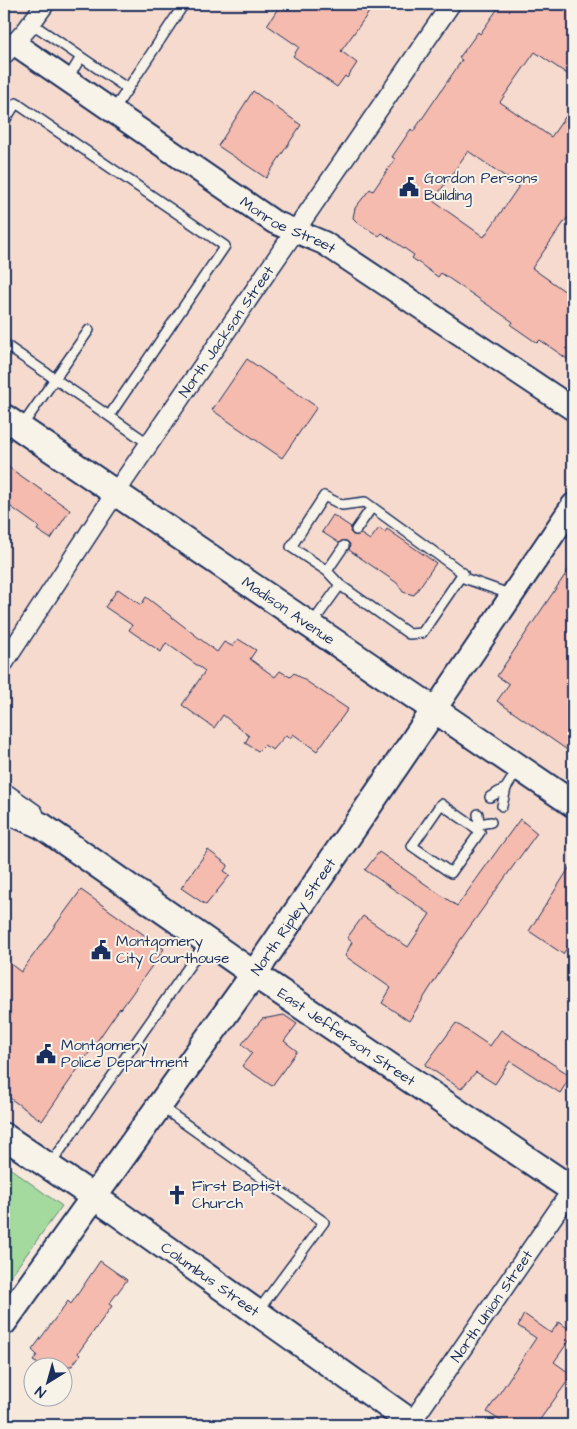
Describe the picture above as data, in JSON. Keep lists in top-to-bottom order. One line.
{"streets":{"main road":["Madison Avenue","North Ripley Street","East Jefferson Street","Columbus Street"],"street":["Monroe Street","North Jackson Street","North Union Street"]},"crossings":[["Monroe Street","North Jackson Street"],["North Jackson Street","Madison Avenue"],["Madison Avenue","North Ripley Street"],["North Ripley Street","East Jefferson Street"],["North Ripley Street","Columbus Street"],["East Jefferson Street","North Union Street"],["Columbus Street","North Union Street"]],"places":{"public building":["Gordon Persons Building","Montgomery City Courthouse","Montgomery Police Department"],"church":["First Baptist Church"]},"north":"bottom left"}
